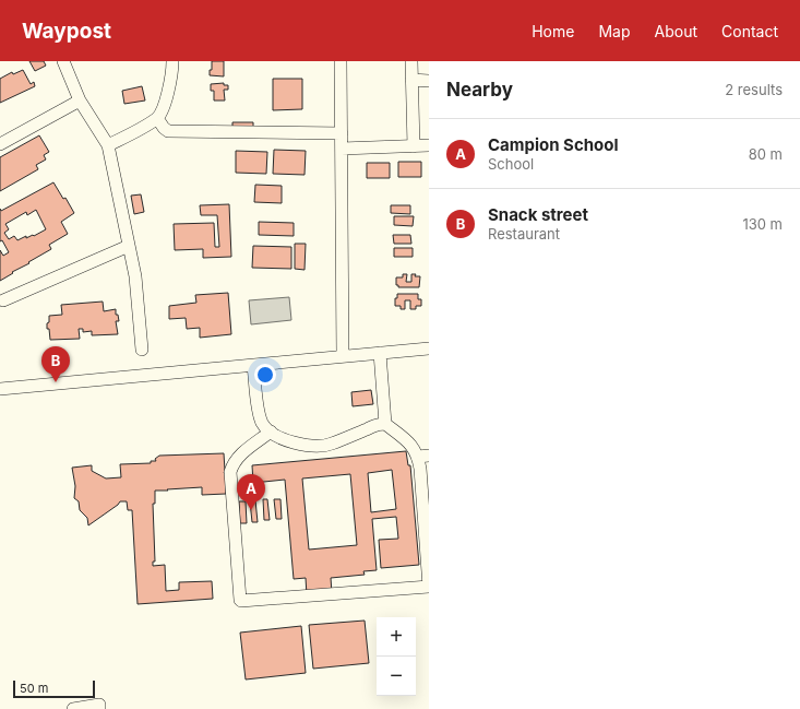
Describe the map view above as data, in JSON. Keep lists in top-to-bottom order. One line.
{"scale_bar":"50 m","page":{"header":"Waypost","nav":["Home","Map","About","Contact"],"heading":["Nearby","2 results"],"list":[{"mark":"A","name":"Campion School","note":"School","value":"80 m"},{"mark":"B","name":"Snack street","note":"Restaurant","value":"130 m"}],"pins":["B","A"],"map_buttons":["+","−"],"scale":"50 m"}}
